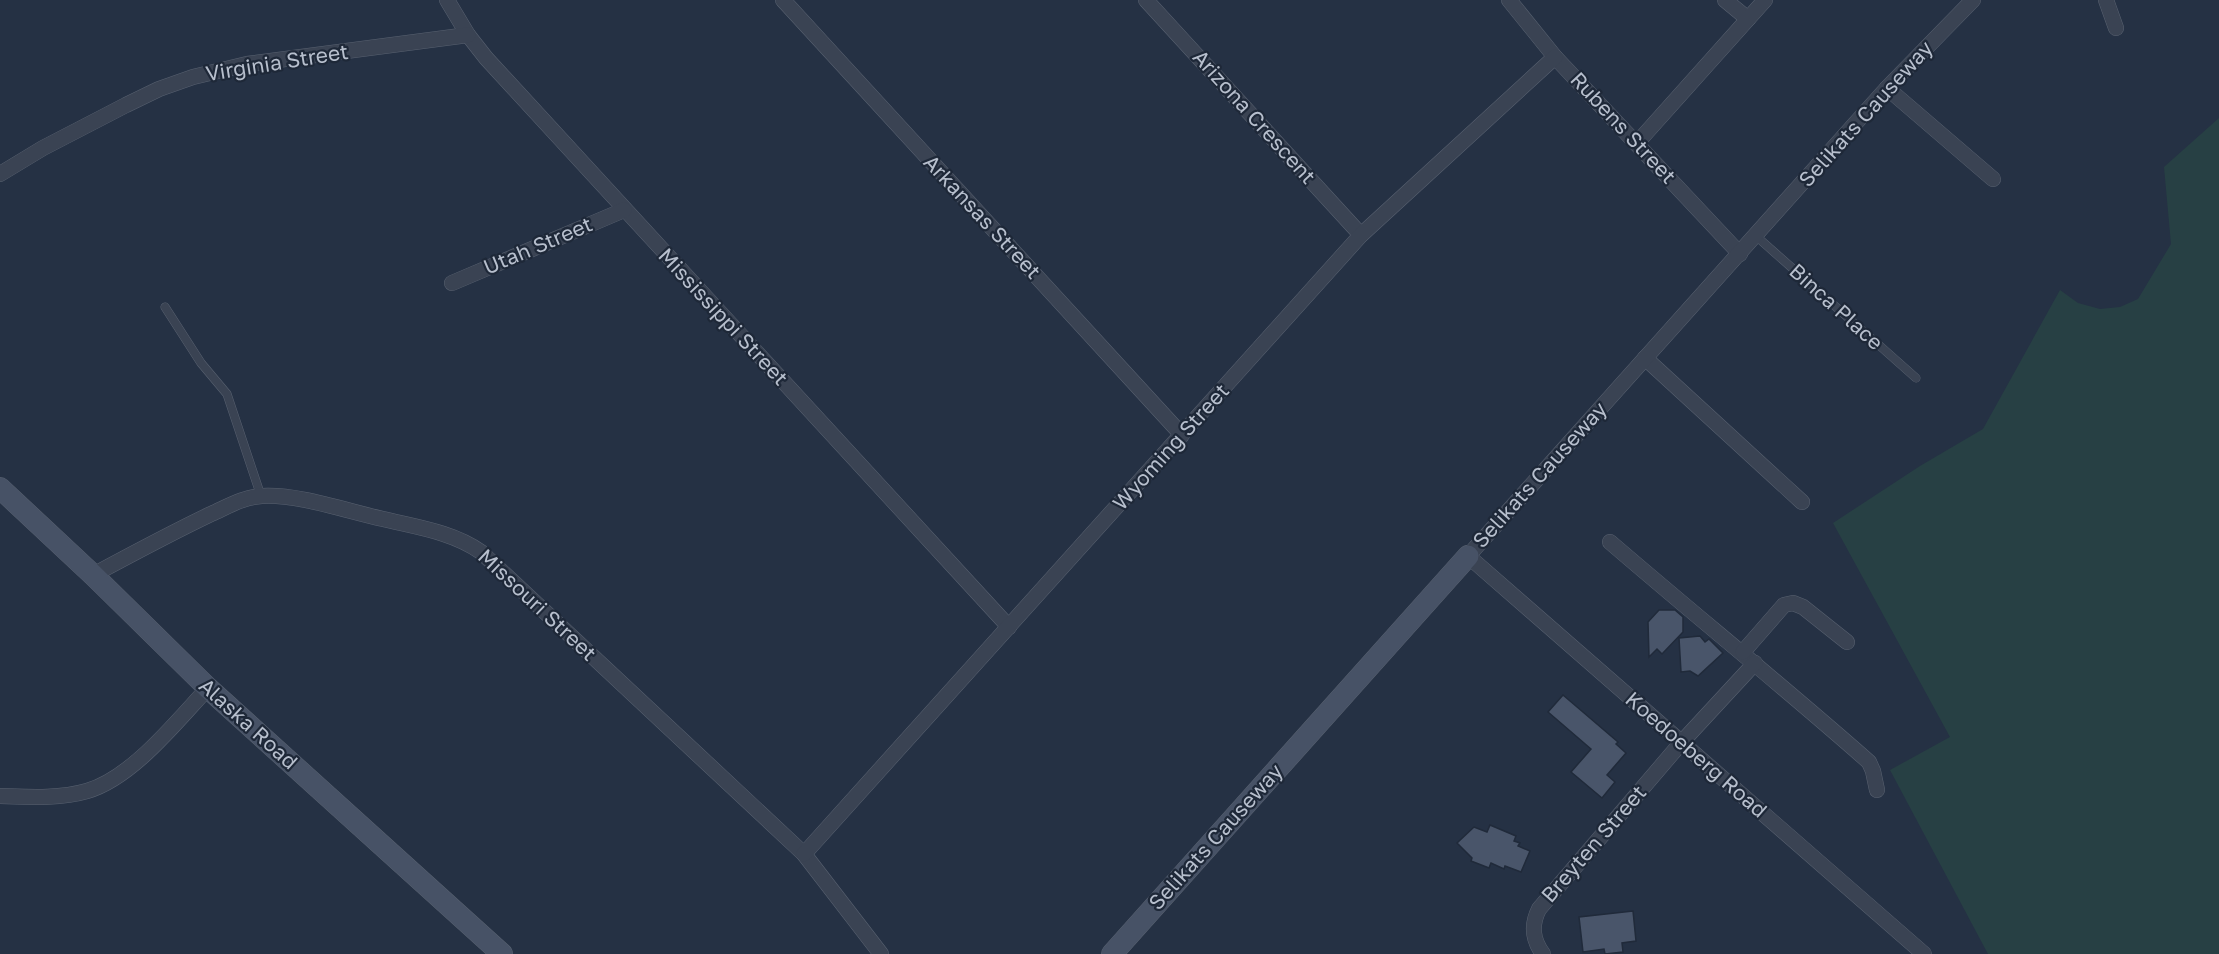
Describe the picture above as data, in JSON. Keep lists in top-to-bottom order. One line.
{"streets":{"street":["Virginia Street","Selikats Causeway","Arizona Crescent","Rubens Street","Arkansas Street","Utah Street","Mississippi Street","Wyoming Street","Missouri Street","Alaska Road","Koedoeberg Road","Breyten Street"],"lane":["Binca Place"]},"crossings":[["Virginia Street","Mississippi Street"],["Selikats Causeway","Rubens Street"],["Selikats Causeway","Binca Place"],["Selikats Causeway","Koedoeberg Road"],["Arizona Crescent","Wyoming Street"],["Rubens Street","Wyoming Street"],["Arkansas Street","Wyoming Street"],["Utah Street","Mississippi Street"],["Mississippi Street","Wyoming Street"],["Wyoming Street","Missouri Street"],["Missouri Street","Alaska Road"],["Koedoeberg Road","Breyten Street"]]}
